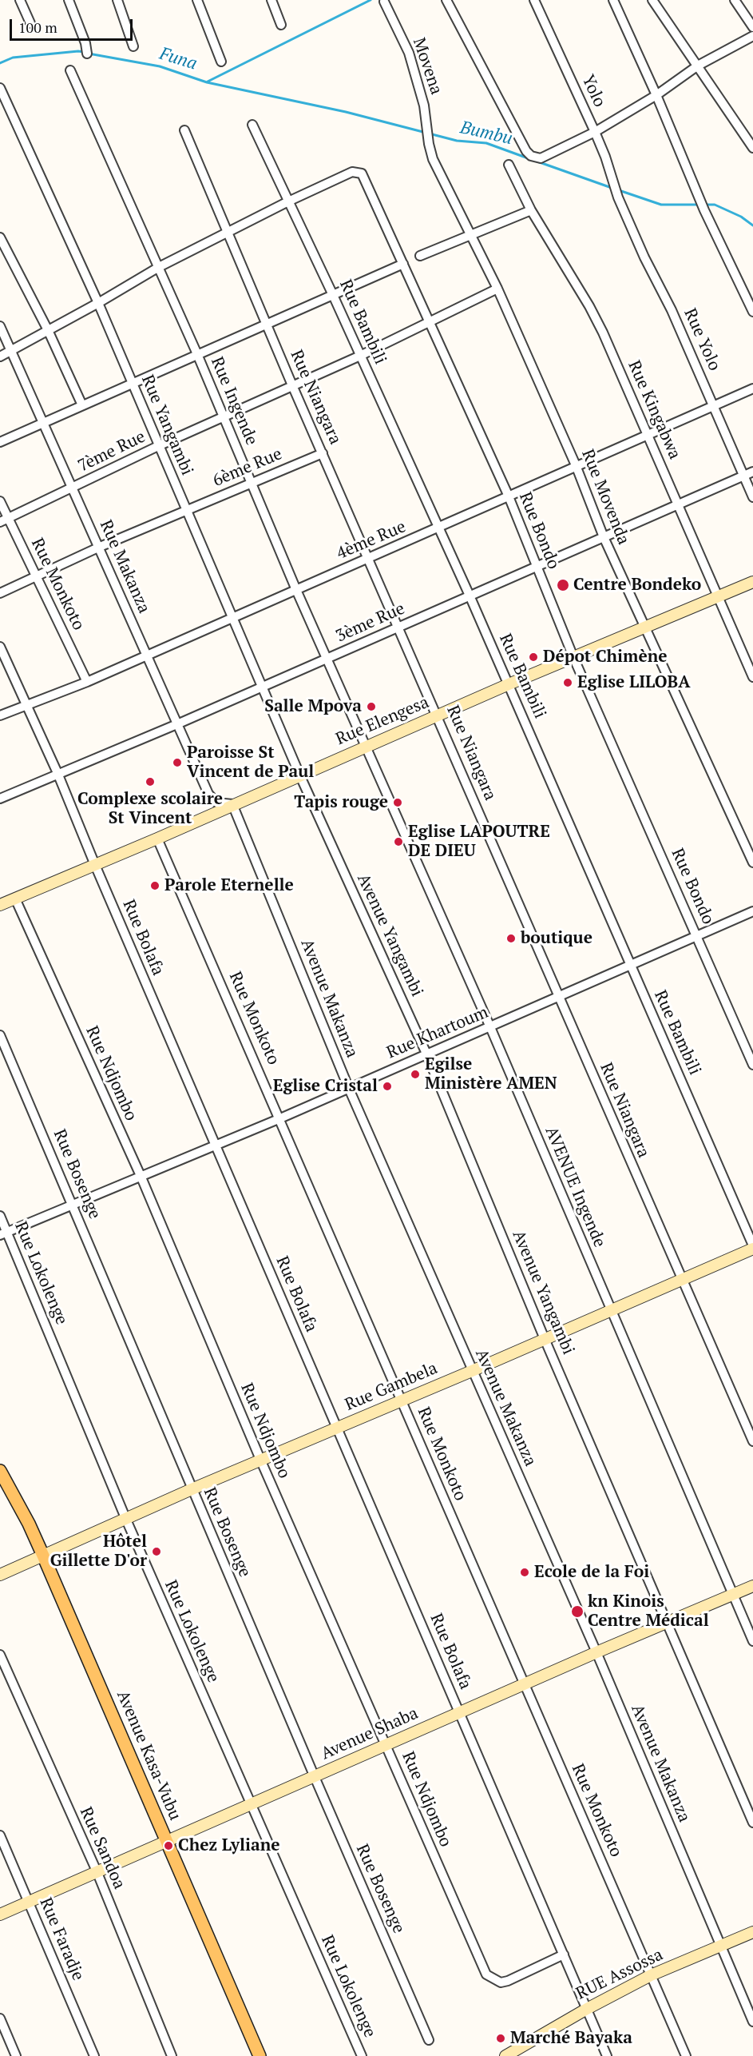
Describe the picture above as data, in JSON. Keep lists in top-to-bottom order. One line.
{"streets":{"main road":["Avenue Kasa-Vubu"],"street":["Movena","Yolo","Rue Bambili","Rue Yolo","Rue Niangara","Rue Ingende","Rue Kingabwa","Rue Yangambi","7ème Rue","6ème Rue","Rue Movenda","Rue Bondo","4ème Rue","Rue Makanza","Rue Monkoto","3ème Rue","Rue Elengesa","Avenue Yangambi","Rue Bolafa","Avenue Makanza","Rue Khartoum","Rue Ndjombo","Rue Bosenge","AVENUE Ingende","Rue Lokolenge","Rue Gambela","Avenue Shaba","Rue Sandoa","Rue Faradje","RUE Assossa"]},"crossings":[["Movena","Rue Movenda"],["Yolo","Rue Yolo"],["Rue Bambili","7ème Rue"],["Rue Bambili","Rue Bondo"],["Rue Bambili","4ème Rue"],["Rue Bambili","3ème Rue"],["Rue Bambili","Rue Elengesa"],["Rue Bambili","Rue Khartoum"],["Rue Bambili","Rue Gambela"],["Rue Yolo","4ème Rue"],["Rue Yolo","3ème Rue"],["Rue Niangara","7ème Rue"],["Rue Niangara","6ème Rue"],["Rue Niangara","4ème Rue"],["Rue Niangara","3ème Rue"],["Rue Niangara","Rue Elengesa"],["Rue Niangara","Rue Khartoum"],["Rue Niangara","Rue Gambela"],["Rue Ingende","7ème Rue"],["Rue Ingende","6ème Rue"],["Rue Ingende","4ème Rue"],["Rue Ingende","3ème Rue"],["Rue Ingende","Rue Elengesa"],["Rue Ingende","AVENUE Ingende"],["Rue Kingabwa","4ème Rue"],["Rue Kingabwa","3ème Rue"],["Rue Kingabwa","Rue Elengesa"],["Rue Yangambi","7ème Rue"],["Rue Yangambi","6ème Rue"],["Rue Yangambi","4ème Rue"],["Rue Yangambi","3ème Rue"],["Rue Yangambi","Rue Elengesa"],["Rue Yangambi","Avenue Yangambi"],["7ème Rue","Rue Movenda"],["7ème Rue","Rue Bondo"],["7ème Rue","Rue Makanza"],["7ème Rue","Rue Monkoto"],["6ème Rue","Rue Makanza"],["6ème Rue","Rue Monkoto"],["Rue Movenda","4ème Rue"],["Rue Movenda","3ème Rue"],["Rue Movenda","Rue Elengesa"],["Rue Bondo","4ème Rue"],["Rue Bondo","3ème Rue"],["Rue Bondo","Rue Elengesa"],["Rue Bondo","Rue Khartoum"],["4ème Rue","Rue Makanza"],["4ème Rue","Rue Monkoto"],["4ème Rue","Rue Bolafa"],["Rue Makanza","3ème Rue"],["Rue Makanza","Rue Elengesa"],["Rue Makanza","Avenue Makanza"],["Rue Monkoto","Rue Elengesa"],["Rue Monkoto","Rue Khartoum"],["Rue Monkoto","Rue Gambela"],["Rue Monkoto","Avenue Shaba"],["Rue Monkoto","RUE Assossa"],["3ème Rue","Rue Bolafa"],["Rue Elengesa","Avenue Yangambi"],["Rue Elengesa","Rue Bolafa"],["Rue Elengesa","Avenue Makanza"],["Rue Elengesa","Rue Ndjombo"],["Rue Elengesa","AVENUE Ingende"],["Avenue Yangambi","Rue Khartoum"],["Avenue Yangambi","Rue Gambela"],["Avenue Yangambi","Avenue Shaba"],["Rue Bolafa","Rue Khartoum"],["Rue Bolafa","Rue Ndjombo"],["Rue Bolafa","Rue Gambela"],["Rue Bolafa","Avenue Shaba"],["Rue Bolafa","RUE Assossa"],["Avenue Makanza","Rue Khartoum"],["Avenue Makanza","Rue Gambela"],["Avenue Makanza","Avenue Shaba"],["Avenue Makanza","RUE Assossa"],["Rue Khartoum","Rue Ndjombo"],["Rue Khartoum","Rue Bosenge"],["Rue Khartoum","AVENUE Ingende"],["Rue Khartoum","Rue Lokolenge"],["Rue Ndjombo","Rue Gambela"],["Rue Ndjombo","Avenue Shaba"],["Rue Bosenge","Rue Gambela"],["Rue Bosenge","Avenue Shaba"],["AVENUE Ingende","Rue Gambela"],["AVENUE Ingende","Avenue Shaba"],["Rue Lokolenge","Rue Gambela"],["Rue Lokolenge","Avenue Shaba"],["Rue Gambela","Avenue Kasa-Vubu"],["Avenue Shaba","Avenue Kasa-Vubu"],["Avenue Shaba","Rue Sandoa"],["Avenue Shaba","Rue Faradje"]],"water":["Funa","Bumbu"],"places":["Centre Bondeko","Dépot Chimène","Eglise LILOBA","Salle Mpova","Paroisse St Vincent de Paul","Complexe scolaire St Vincent","Tapis rouge","Eglise LAPOUTRE DE DIEU","Parole Eternelle","boutique","Egilse Ministère AMEN","Eglise Cristal","Hôtel Gillette D'or","Ecole de la Foi","kn Kinois Centre Médical","Chez Lyliane","Marché Bayaka"],"scale_bar":"100 m"}
